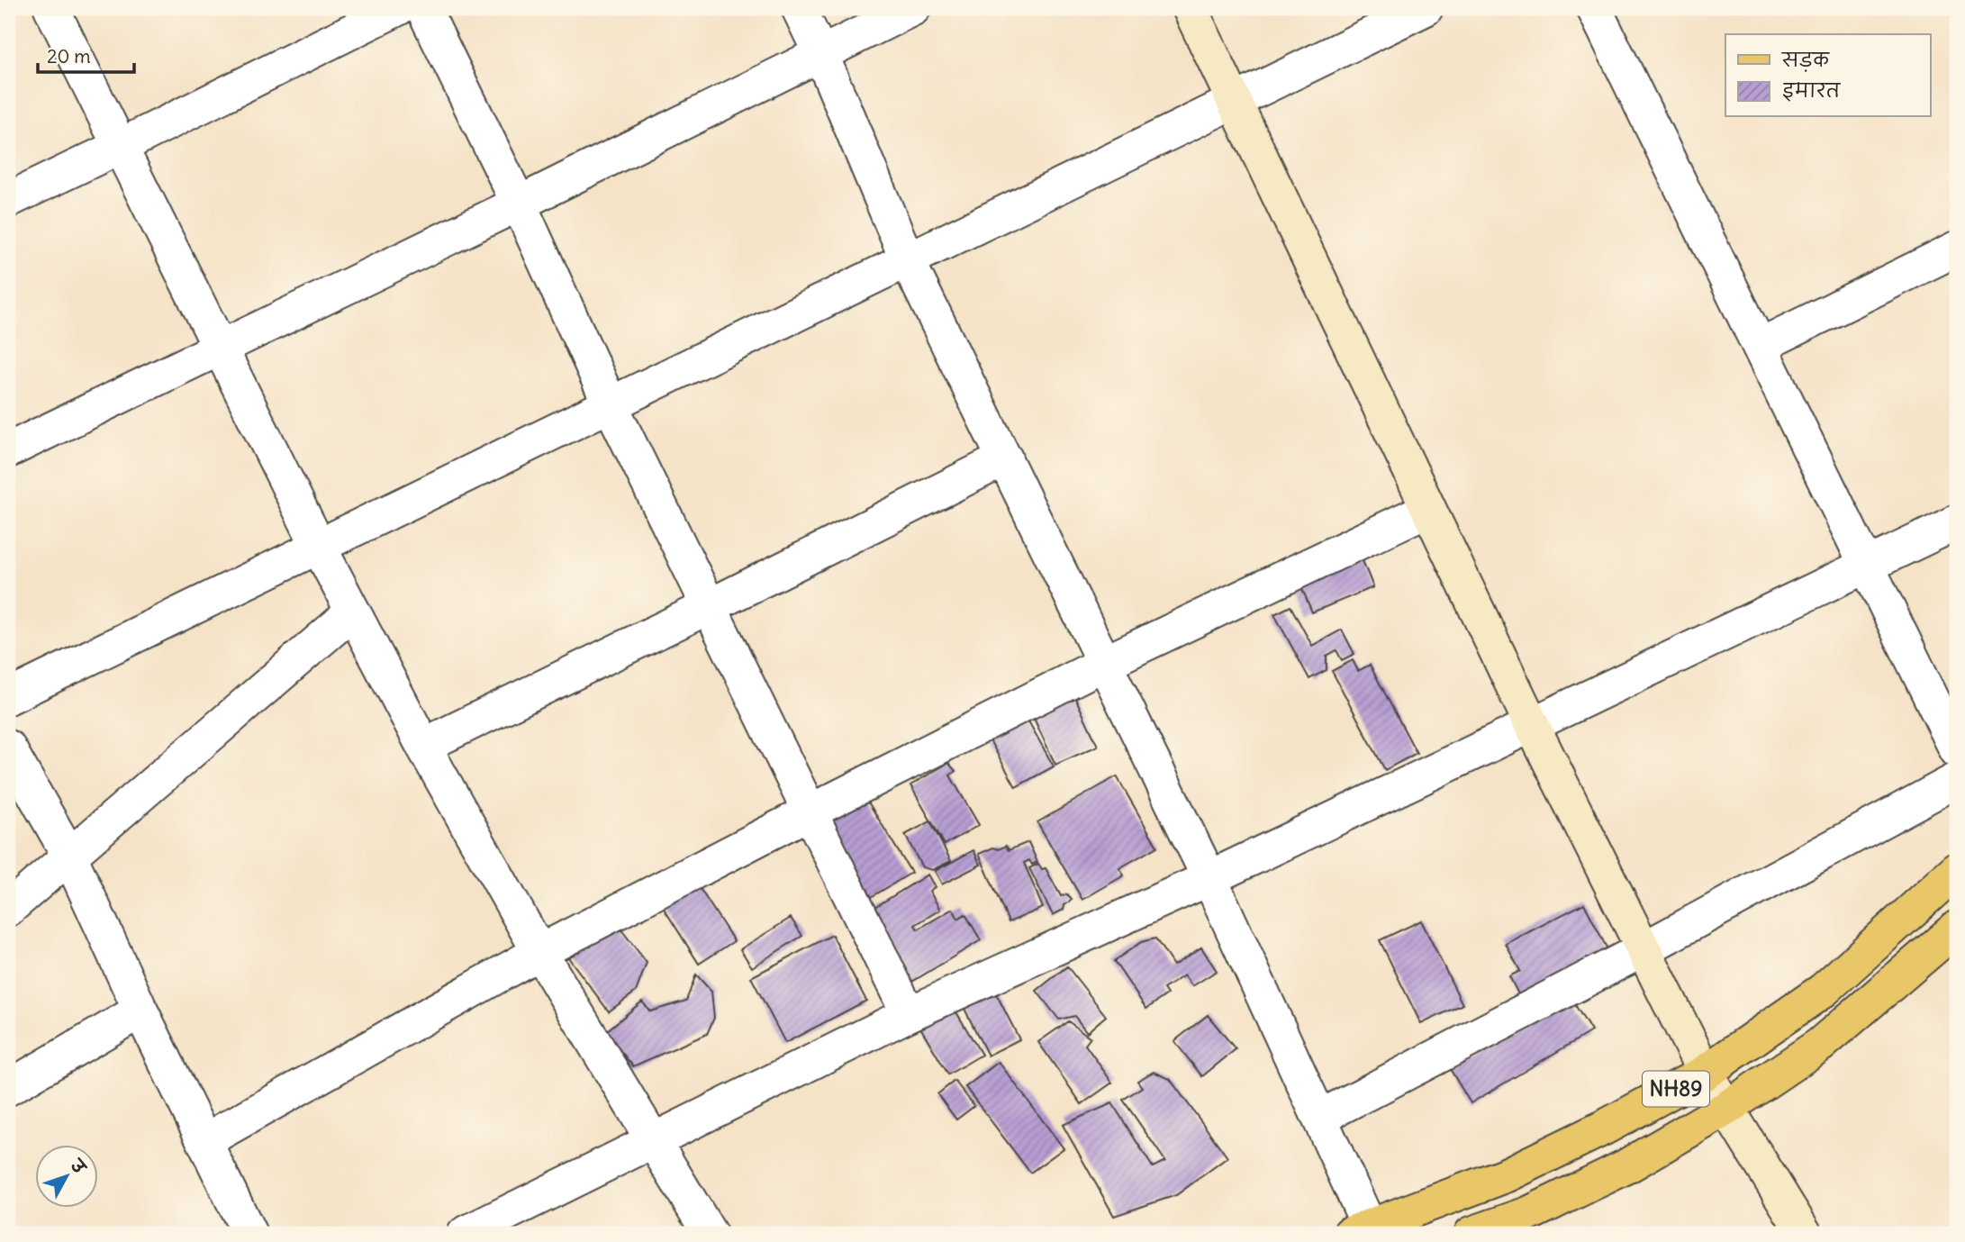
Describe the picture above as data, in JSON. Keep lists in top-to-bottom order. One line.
{"streets":{"main road":["NH89"]},"legend":["सड़क","इमारत"],"scale_bar":"20 m","north":"top right"}
